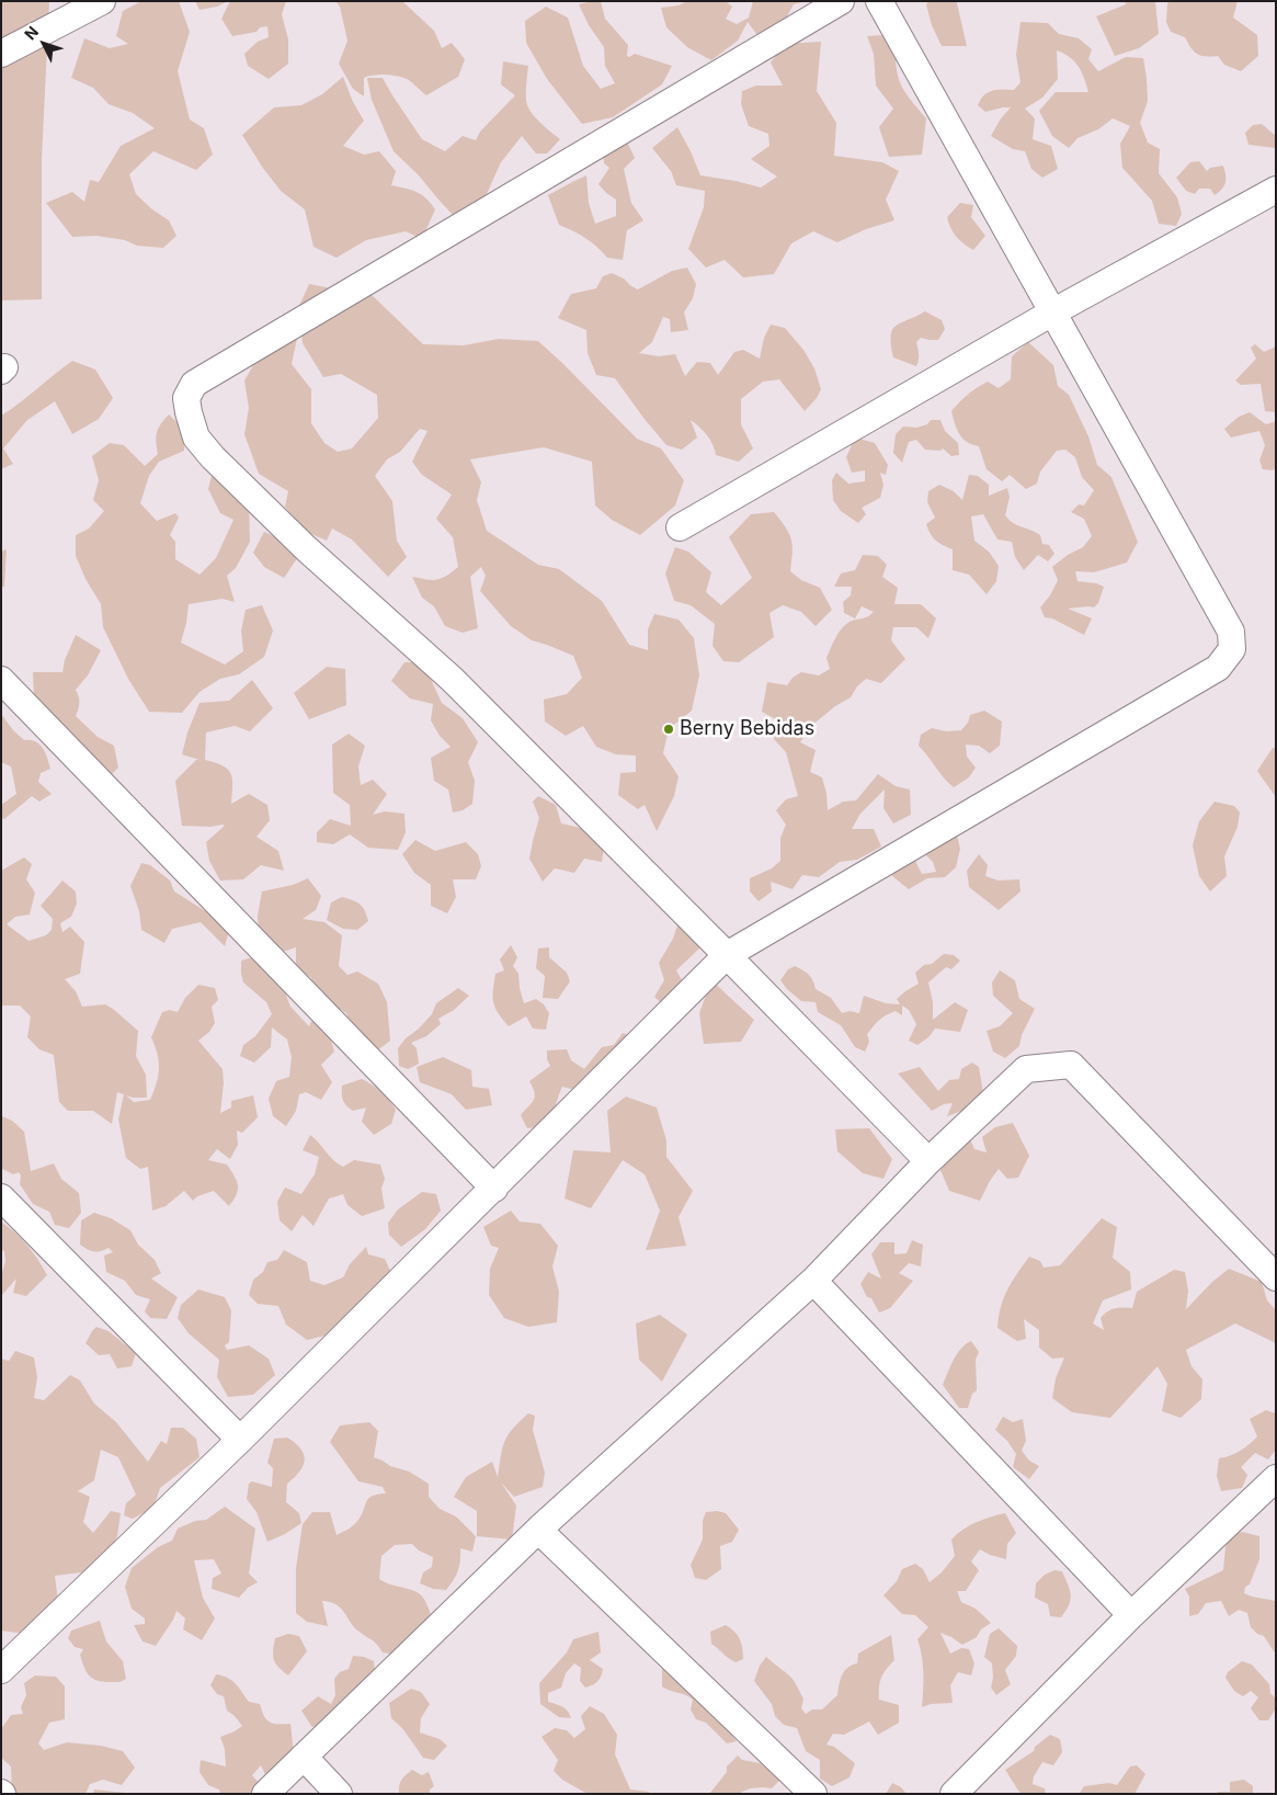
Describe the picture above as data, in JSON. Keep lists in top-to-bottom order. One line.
{"places":["Berny Bebidas"],"north":"top left"}
